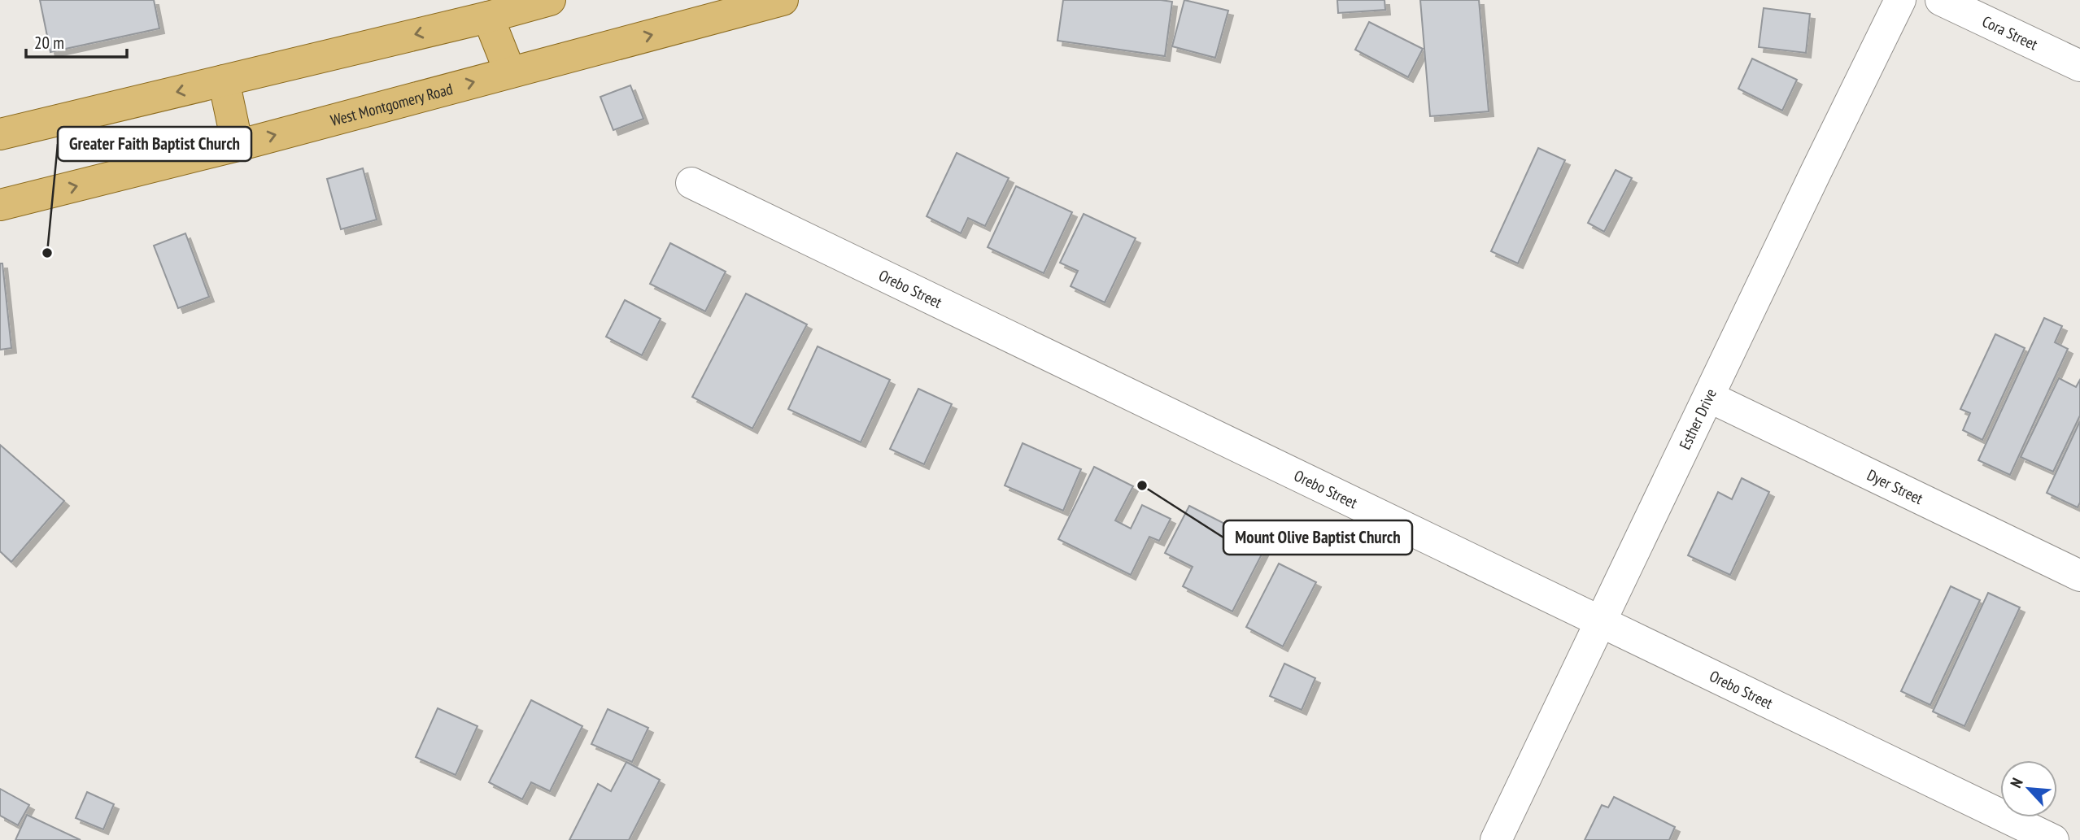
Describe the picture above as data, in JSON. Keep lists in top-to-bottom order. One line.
{"streets":{"main road":["West Montgomery Road"],"street":["Cora Street","Orebo Street","Esther Drive","Dyer Street"]},"crossings":[["Orebo Street","Esther Drive"],["Esther Drive","Dyer Street"]],"places":["Greater Faith Baptist Church","Mount Olive Baptist Church"],"scale_bar":"20 m","north":"top left"}
